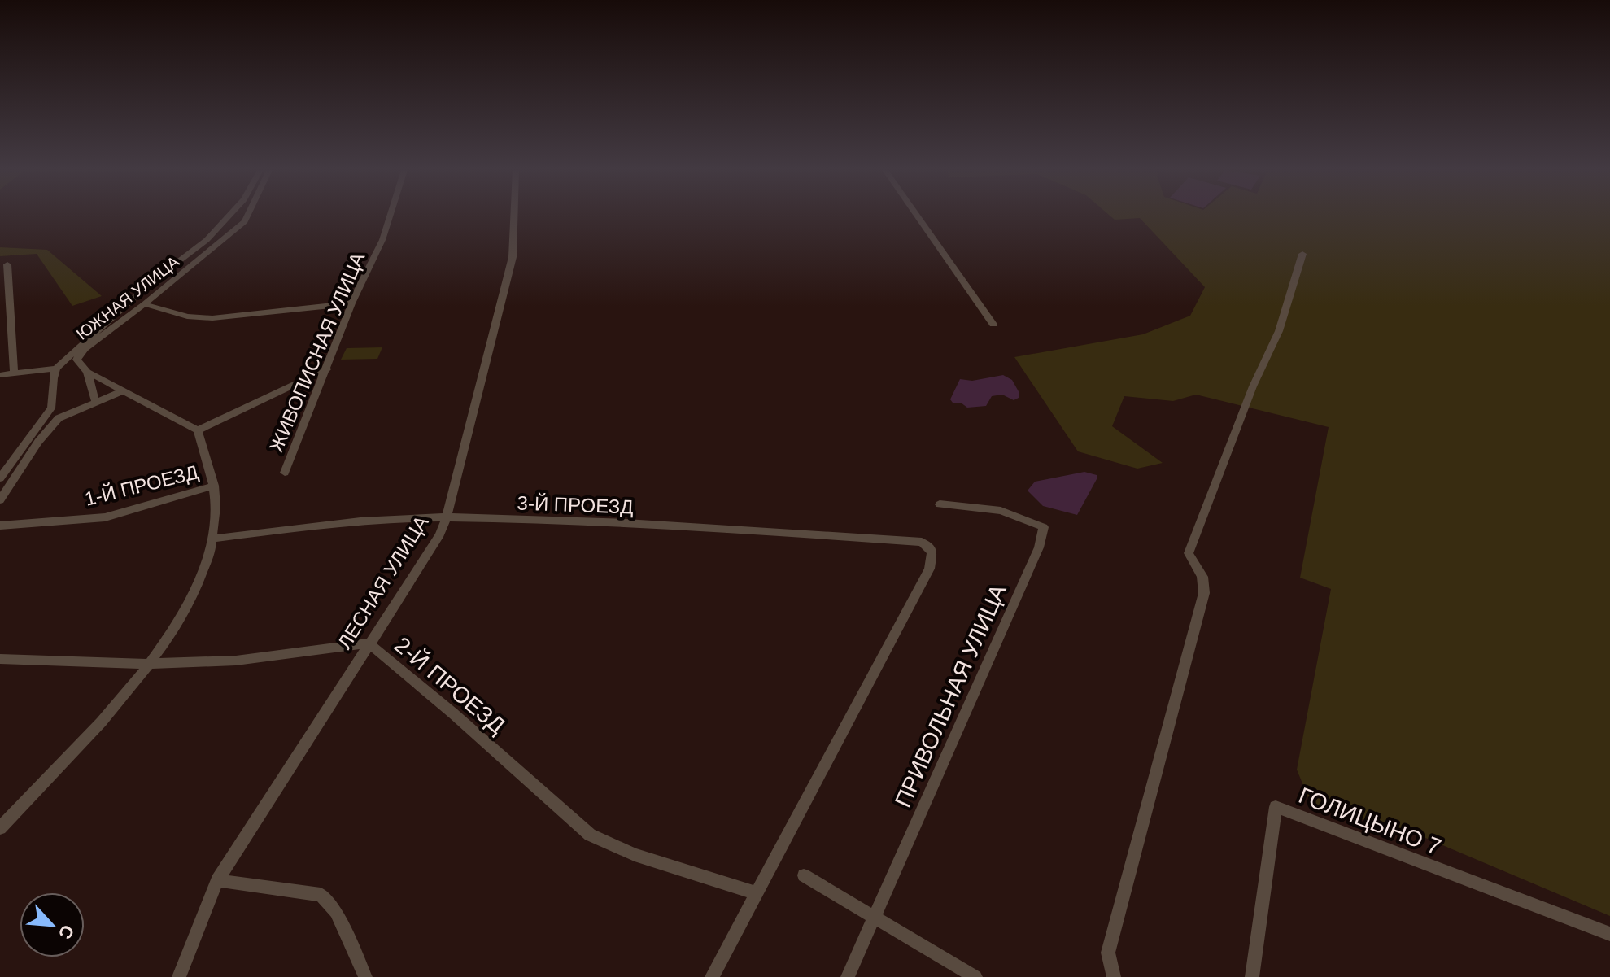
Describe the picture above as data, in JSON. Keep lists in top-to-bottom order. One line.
{"streets":{"street":["ЮЖНАЯ УЛИЦА","ЖИВОПИСНАЯ УЛИЦА","1-Й ПРОЕЗД","3-Й ПРОЕЗД","ЛЕСНАЯ УЛИЦА","2-Й ПРОЕЗД","ПРИВОЛЬНАЯ УЛИЦА","ГОЛИЦЫНО 7"]},"crossings":[["3-Й ПРОЕЗД","ЛЕСНАЯ УЛИЦА"],["3-Й ПРОЕЗД","2-Й ПРОЕЗД"],["ЛЕСНАЯ УЛИЦА","2-Й ПРОЕЗД"]],"north":"bottom right"}
